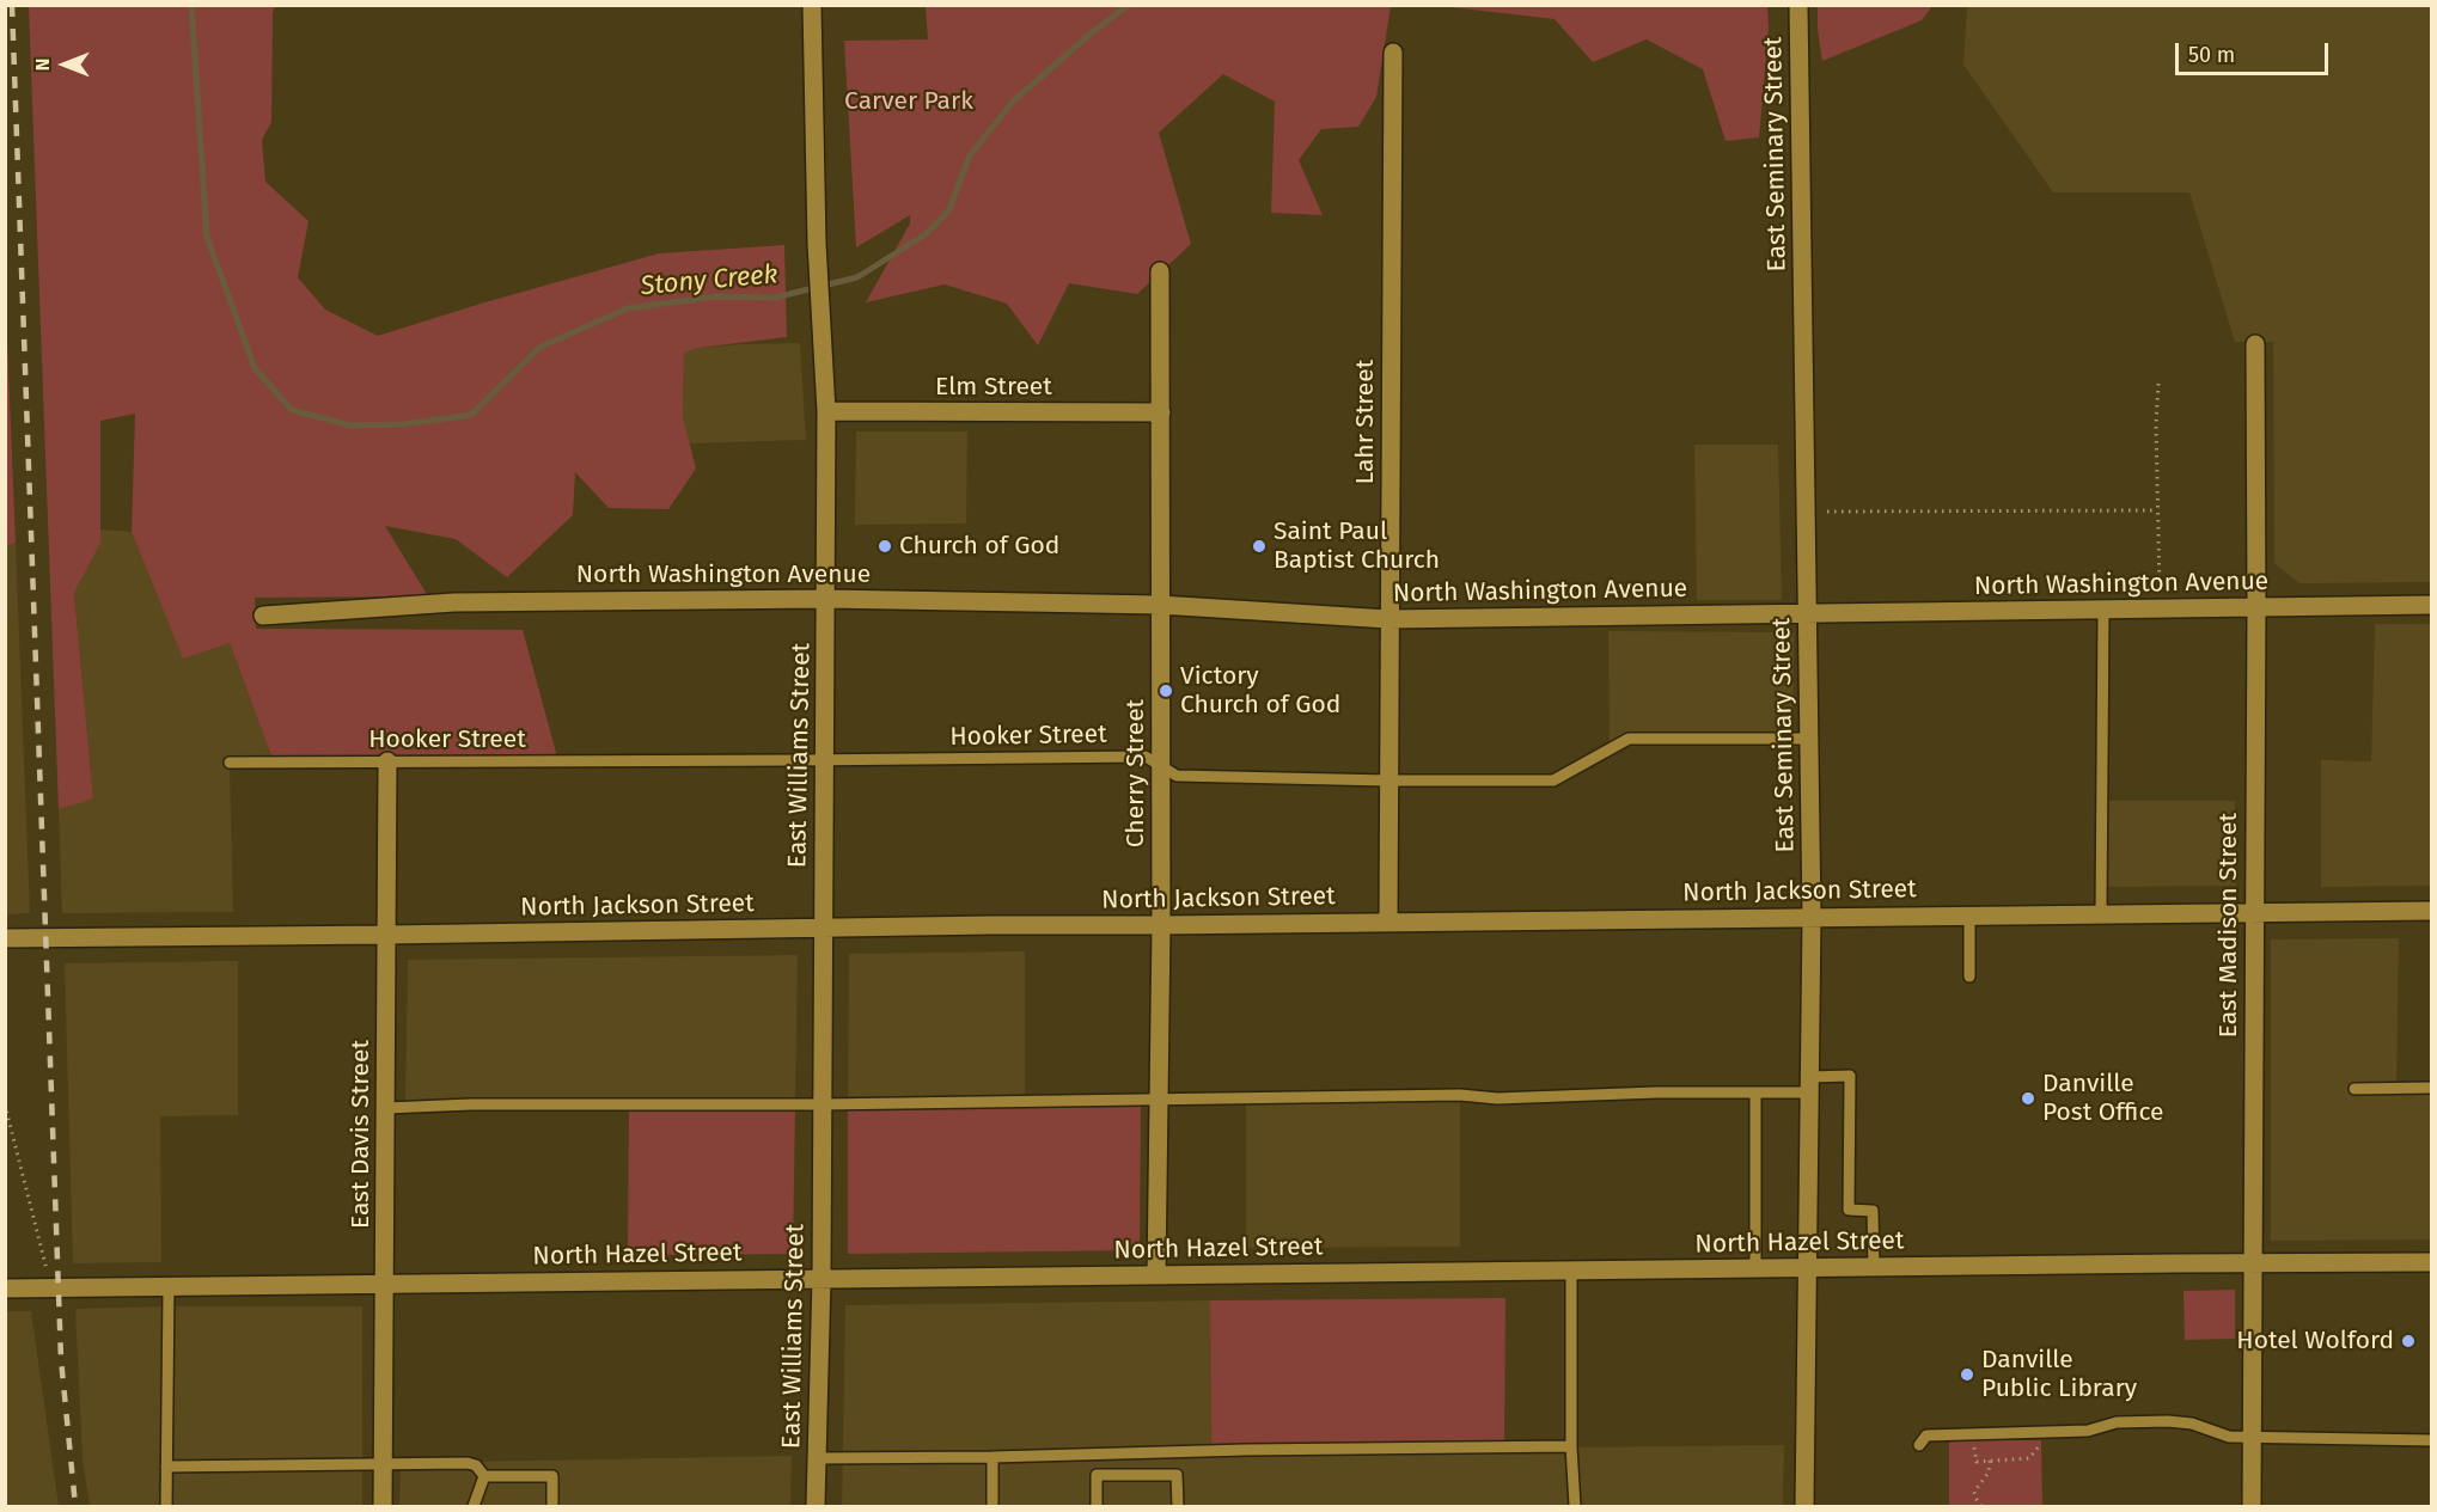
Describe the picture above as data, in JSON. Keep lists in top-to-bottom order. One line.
{"streets":{"street":["East Seminary Street","Elm Street","Lahr Street","North Washington Avenue","East Williams Street","Cherry Street","North Jackson Street","East Madison Street","East Davis Street","North Hazel Street"],"lane":["Hooker Street"]},"crossings":[["East Seminary Street","North Washington Avenue"],["East Seminary Street","Hooker Street"],["East Seminary Street","North Jackson Street"],["East Seminary Street","North Hazel Street"],["Elm Street","East Williams Street"],["Elm Street","Cherry Street"],["Lahr Street","North Washington Avenue"],["Lahr Street","Hooker Street"],["Lahr Street","North Jackson Street"],["North Washington Avenue","East Williams Street"],["North Washington Avenue","Cherry Street"],["North Washington Avenue","East Madison Street"],["Hooker Street","East Williams Street"],["Hooker Street","Cherry Street"],["Hooker Street","East Davis Street"],["East Williams Street","North Jackson Street"],["East Williams Street","North Hazel Street"],["Cherry Street","North Jackson Street"],["Cherry Street","North Hazel Street"],["North Jackson Street","East Madison Street"],["North Jackson Street","East Davis Street"],["East Madison Street","North Hazel Street"],["East Davis Street","North Hazel Street"]],"water":["Stony Creek"],"parks":["Carver Park"],"places":["Church of God","Saint Paul Baptist Church","Victory Church of God","Danville Post Office","Hotel Wolford","Danville Public Library"],"scale_bar":"50 m","north":"left"}
